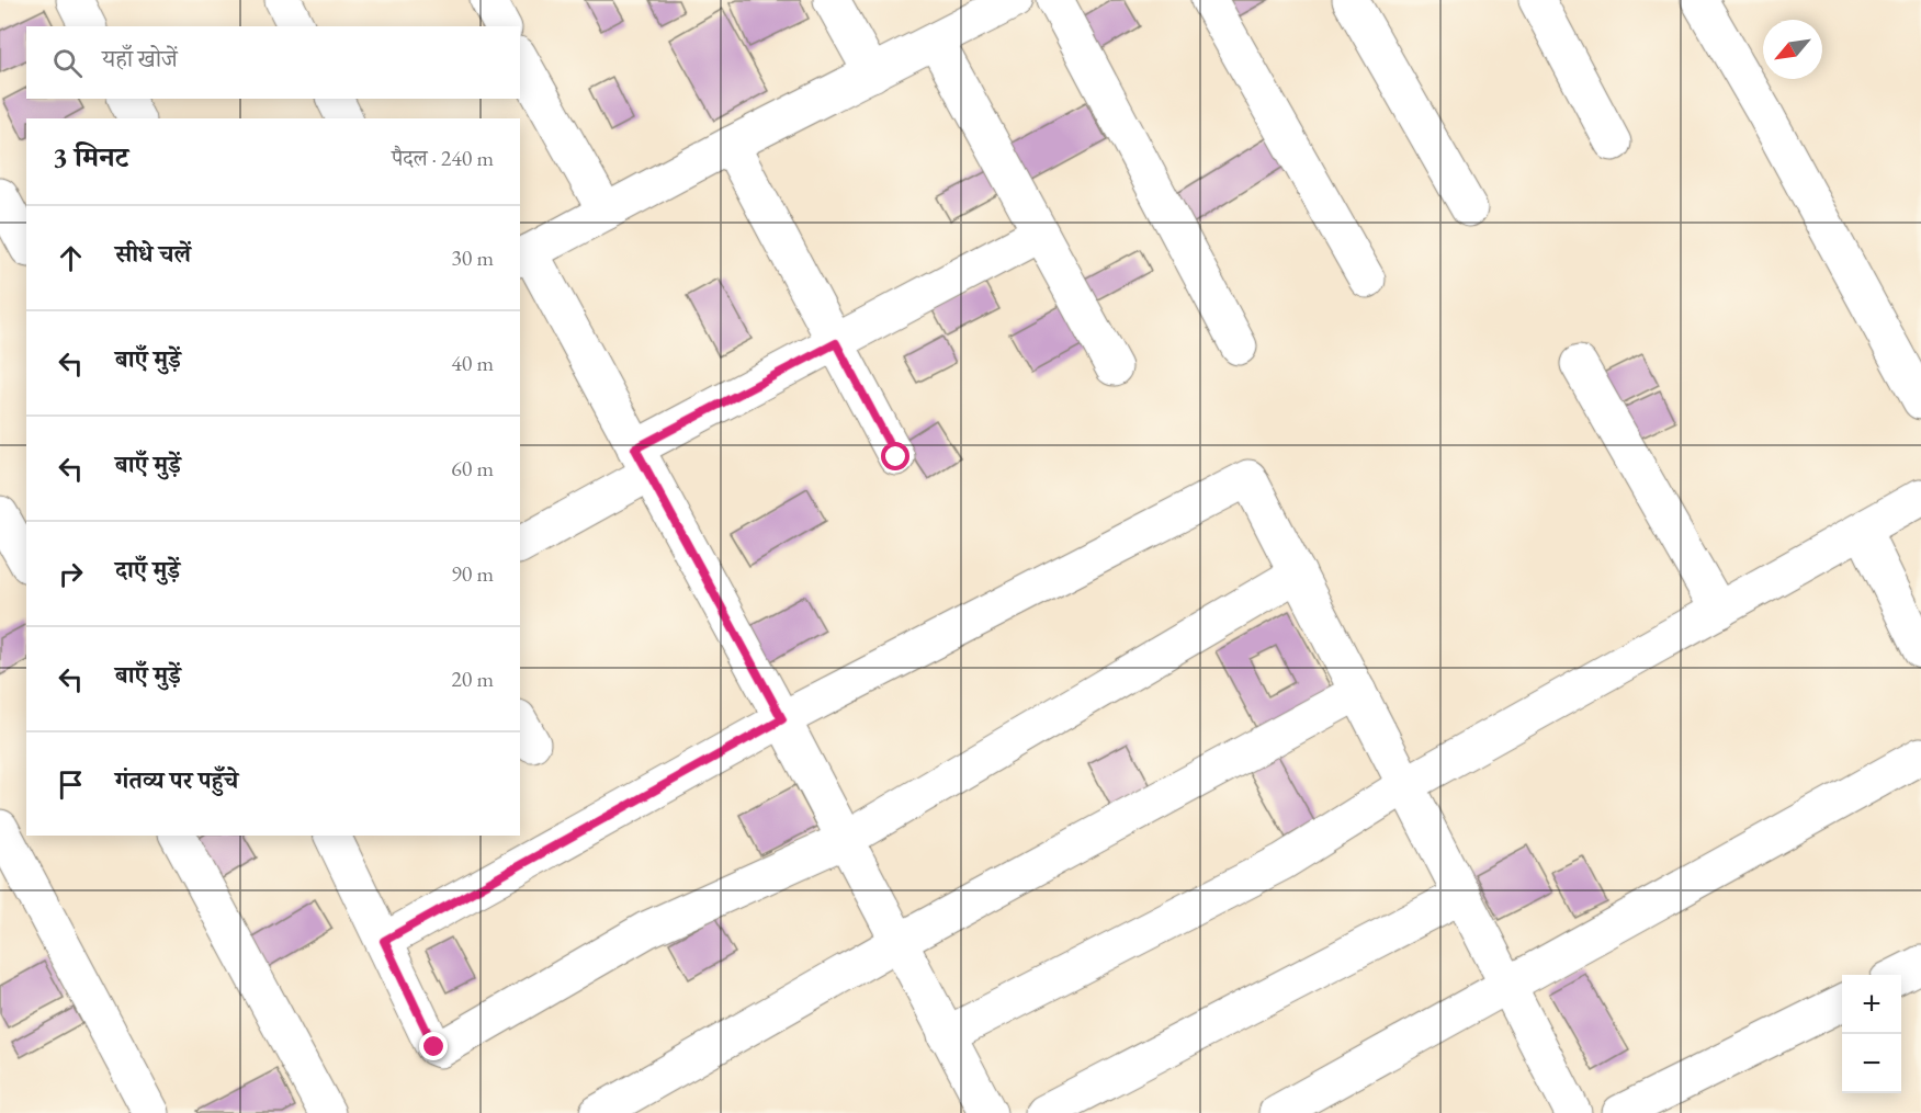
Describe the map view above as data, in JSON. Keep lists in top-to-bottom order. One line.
{"north":"bottom left","page":{"search":"यहाँ खोजें","heading":["3 मिनट","पैदल · 240 m"],"list":[["सीधे चलें","30 m"],["बाएँ मुड़ें","40 m"],["बाएँ मुड़ें","60 m"],["दाएँ मुड़ें","90 m"],["बाएँ मुड़ें","20 m"],"गंतव्य पर पहुँचे"],"map_buttons":["+","−"]}}
